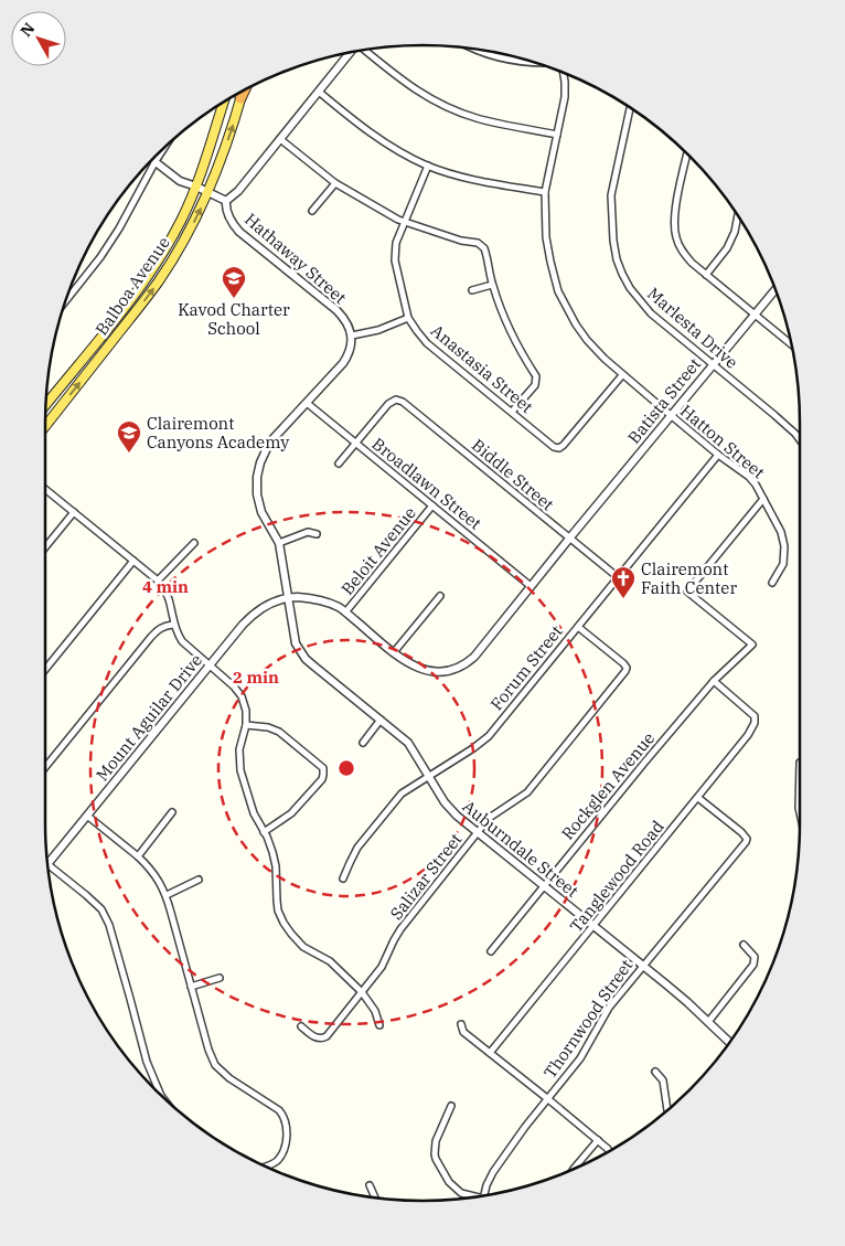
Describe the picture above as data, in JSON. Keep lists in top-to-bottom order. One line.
{"streets":{"main road":["Balboa Avenue"],"street":["Hathaway Street","Marlesta Drive","Anastasia Street","Batista Street","Hatton Street","Biddle Street","Broadlawn Street","Beloit Avenue","Forum Street","Mount Aguilar Drive","Rockglen Avenue","Auburndale Street","Salizar Street","Tanglewood Road","Thornwood Street"]},"crossings":[["Marlesta Drive","Batista Street"],["Anastasia Street","Hatton Street"],["Batista Street","Hatton Street"],["Batista Street","Biddle Street"],["Batista Street","Broadlawn Street"],["Batista Street","Beloit Avenue"],["Batista Street","Mount Aguilar Drive"],["Batista Street","Auburndale Street"],["Hatton Street","Forum Street"],["Hatton Street","Rockglen Avenue"],["Biddle Street","Broadlawn Street"],["Biddle Street","Forum Street"],["Broadlawn Street","Beloit Avenue"],["Forum Street","Auburndale Street"],["Forum Street","Salizar Street"],["Mount Aguilar Drive","Auburndale Street"],["Rockglen Avenue","Auburndale Street"],["Rockglen Avenue","Tanglewood Road"],["Auburndale Street","Salizar Street"],["Auburndale Street","Tanglewood Road"],["Auburndale Street","Thornwood Street"],["Tanglewood Road","Thornwood Street"]],"places":{"school or university":["Kavod Charter School","Clairemont Canyons Academy"],"church":["Clairemont Faith Center"]},"north":"top left","rings":["4 min","2 min"]}
